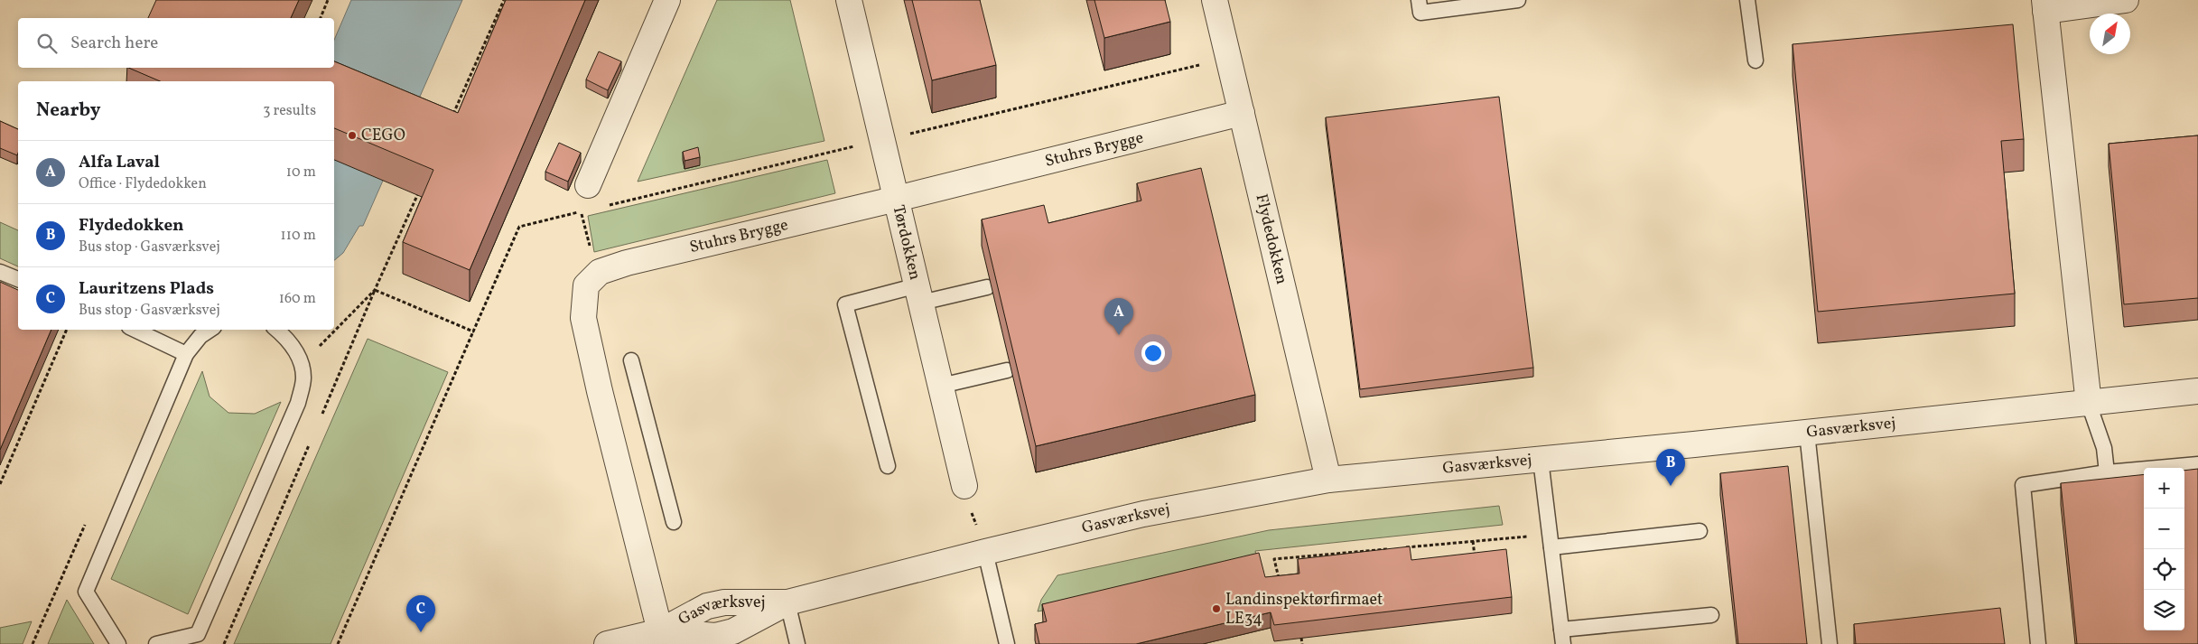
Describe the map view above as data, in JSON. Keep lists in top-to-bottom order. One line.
{"streets":{"street":["Stuhrs Brygge","Flydedokken","Tørdokken","Gasværksvej"]},"crossings":[["Stuhrs Brygge","Flydedokken"],["Stuhrs Brygge","Tørdokken"],["Flydedokken","Gasværksvej"]],"places":["CEGO","Landinspektørfirmaet LE34"],"north":"top right","page":{"search":"Search here","heading":["Nearby","3 results"],"list":[{"mark":"A","name":"Alfa Laval","note":"Office · Flydedokken","value":"10 m"},{"mark":"B","name":"Flydedokken","note":"Bus stop · Gasværksvej","value":"110 m"},{"mark":"C","name":"Lauritzens Plads","note":"Bus stop · Gasværksvej","value":"160 m"}],"pins":["A","B","C"],"map_buttons":["+","−"]}}
